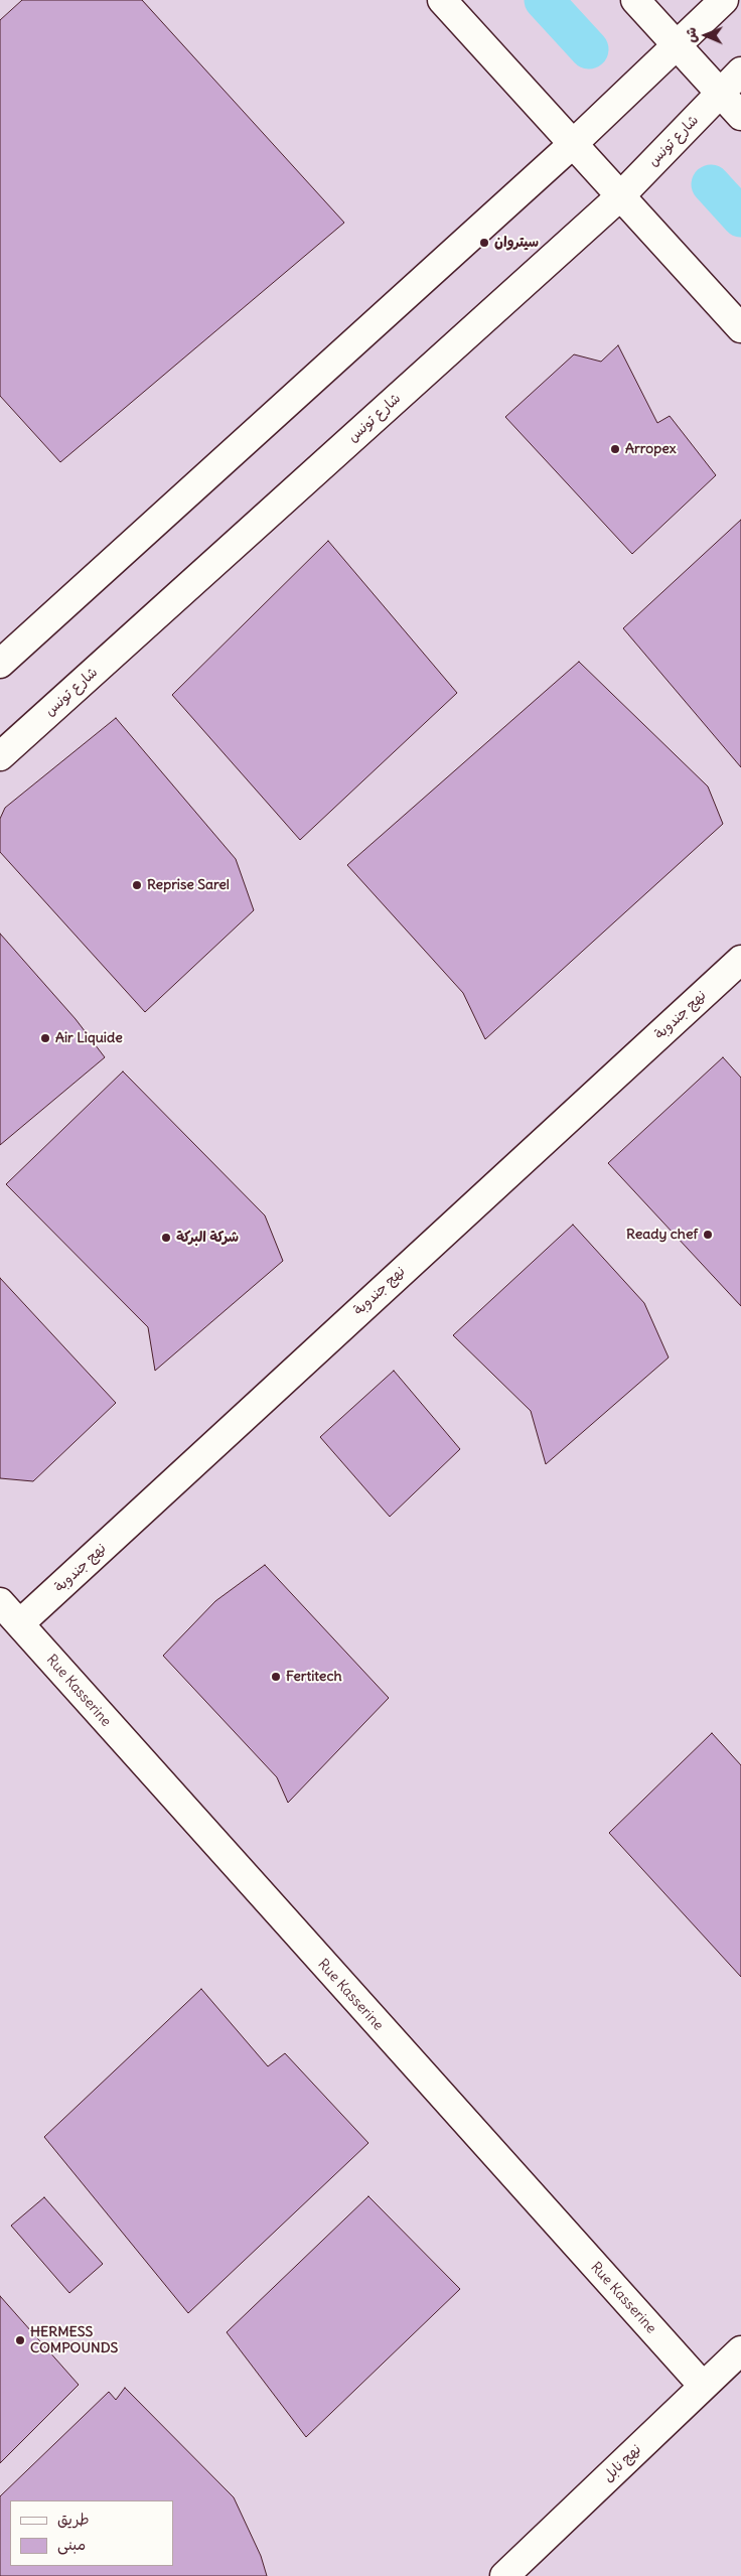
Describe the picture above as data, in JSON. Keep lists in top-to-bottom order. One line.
{"streets":{"street":["شارع تونس","نهج جندوبة","Rue Kasserine","نهج نابل"]},"crossings":[["نهج جندوبة","Rue Kasserine"],["Rue Kasserine","نهج نابل"]],"places":["سيتروان","Arropex","Reprise Sarel","Air Liquide","Ready chef","شركة البركة","Fertitech","HERMESS COMPOUNDS"],"legend":["طريق","مبنى"],"north":"left"}
